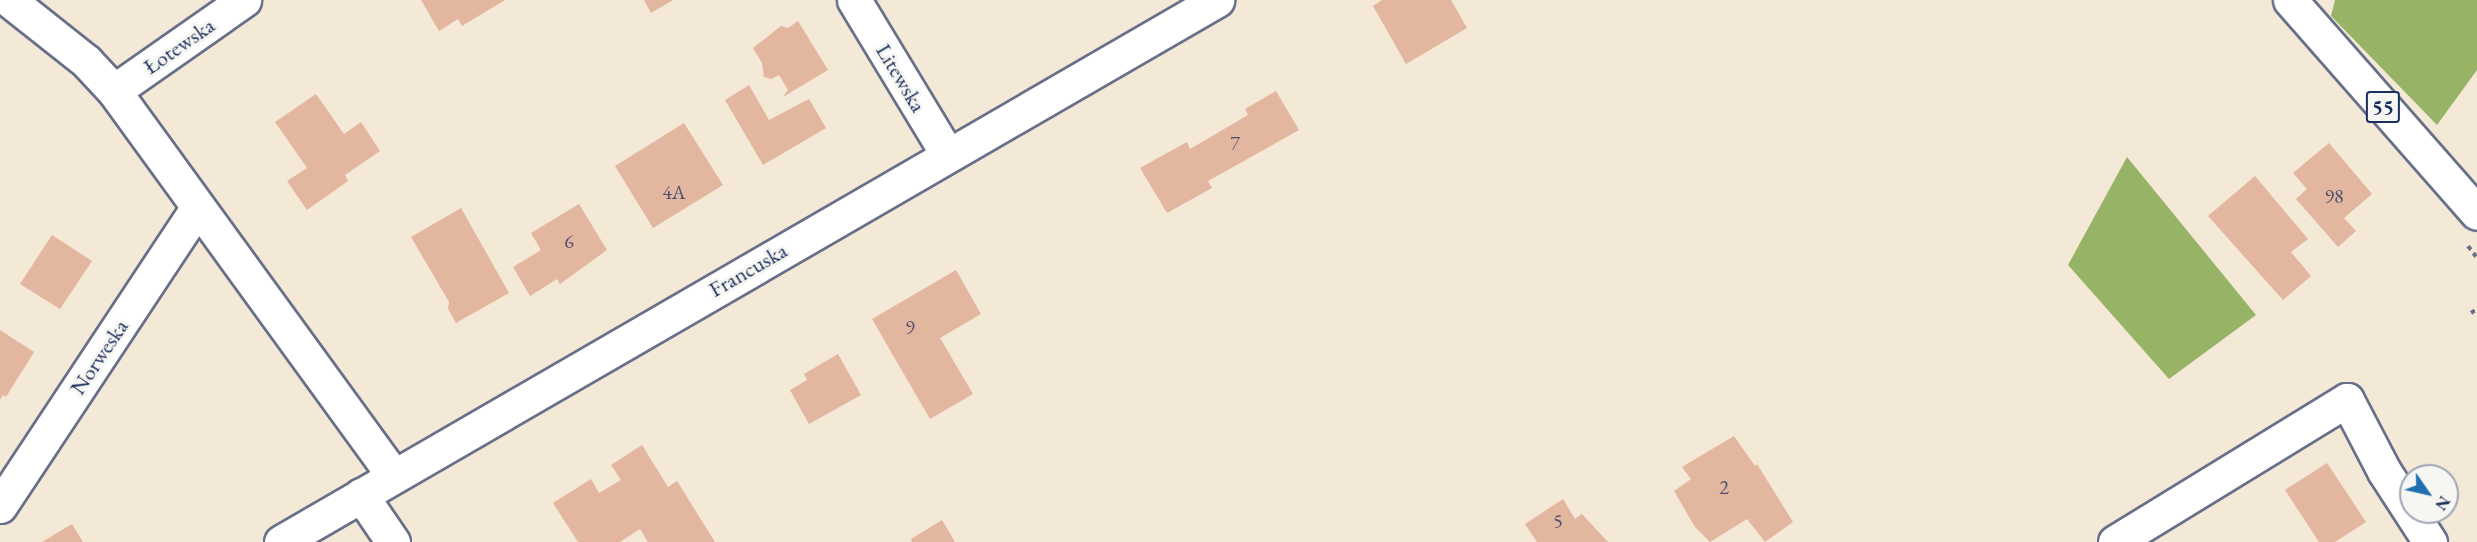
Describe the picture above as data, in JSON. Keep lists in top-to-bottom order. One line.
{"streets":{"street":["Łotewska","Litewska","55","Francuska","Norweska"]},"crossings":[["Litewska","Francuska"]],"house_numbers":["7","4A","98","6","9","2","5"],"north":"bottom right"}
